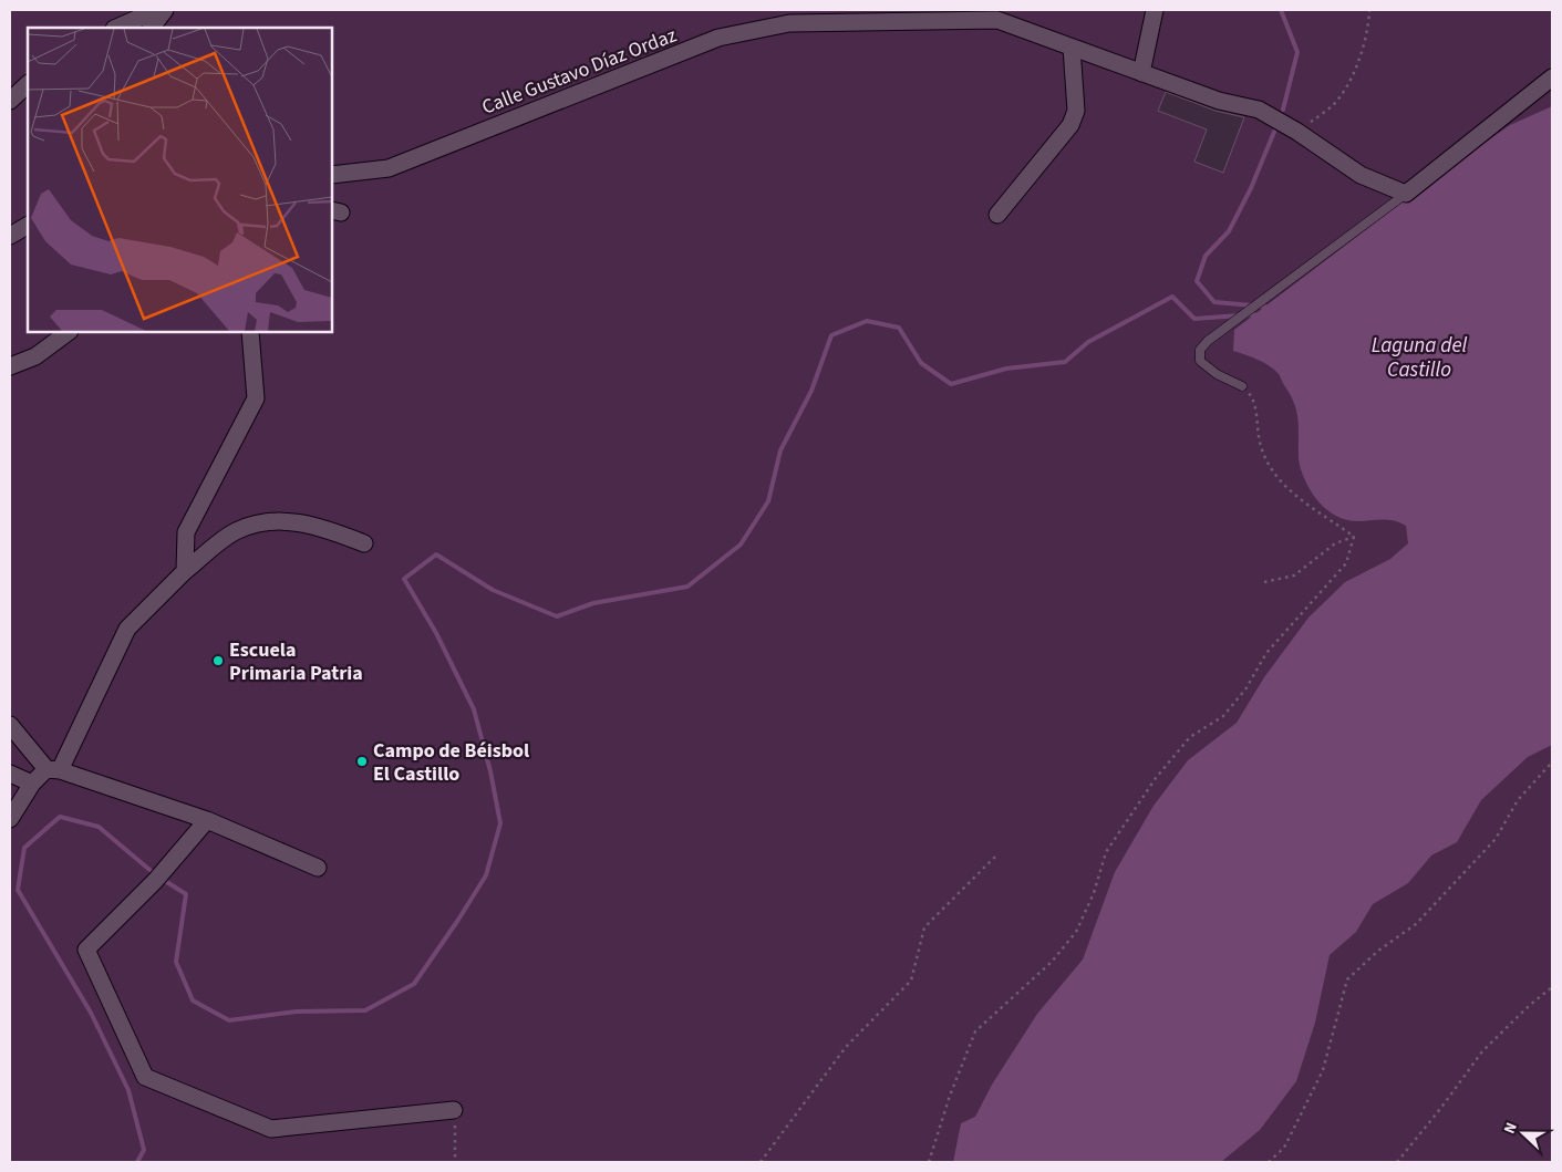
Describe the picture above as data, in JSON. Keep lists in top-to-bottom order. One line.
{"streets":{"street":["Calle Gustavo Díaz Ordaz"]},"water":["Laguna del Castillo"],"places":["Escuela Primaria Patria","Campo de Béisbol El Castillo"],"north":"left"}
